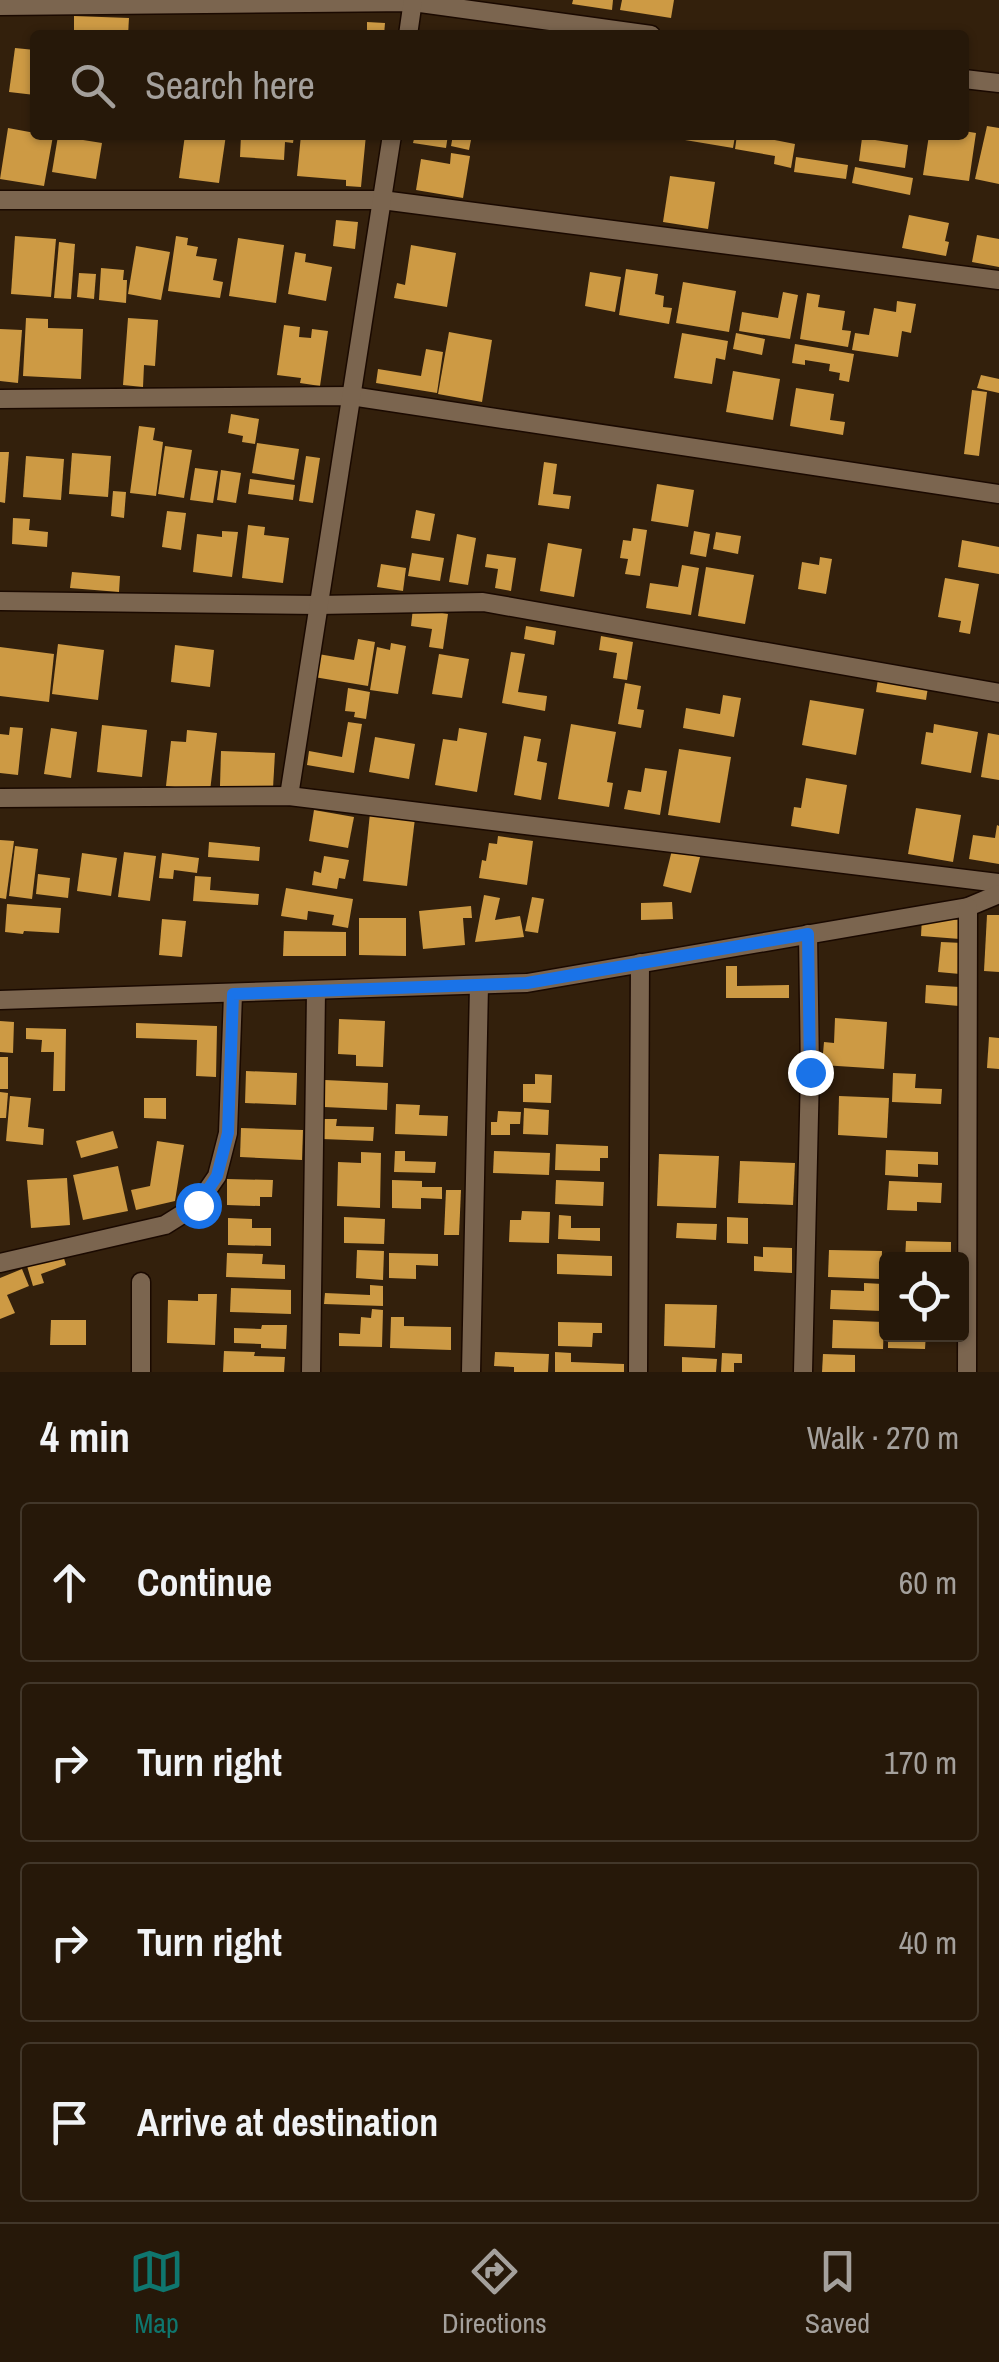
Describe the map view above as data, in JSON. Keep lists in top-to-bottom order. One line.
{"page":{"search":"Search here","heading":["4 min","Walk · 270 m"],"list":[["Continue","60 m"],["Turn right","170 m"],["Turn right","40 m"],"Arrive at destination"],"nav":["Map","Directions","Saved"]}}
